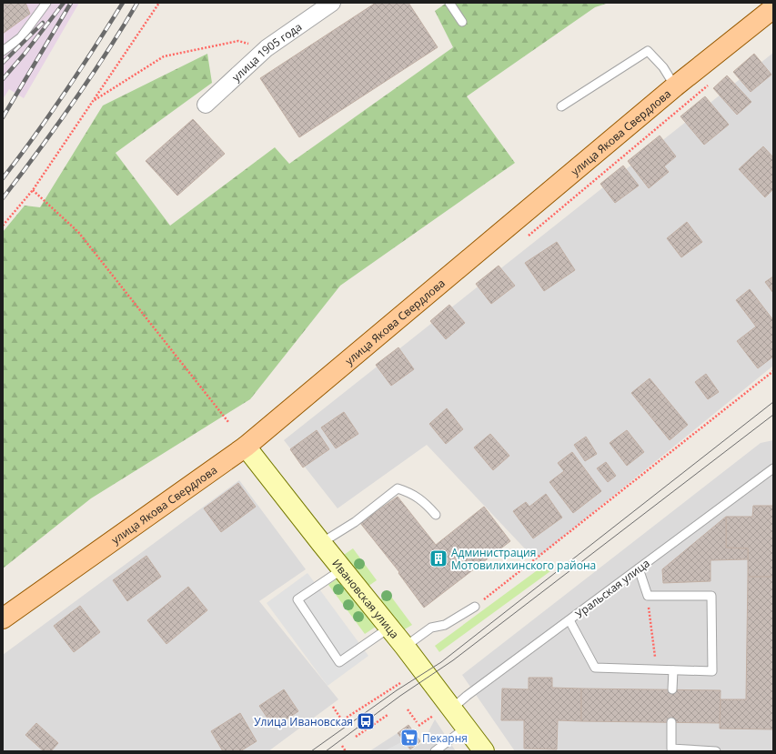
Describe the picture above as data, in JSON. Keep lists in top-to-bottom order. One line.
{"streets":{"main road":["улица Якова Свердлова"],"street":["улица 1905 года","Ивановская улица"],"lane":["Уральская улица"]},"crossings":[["улица Якова Свердлова","Ивановская улица"],["Уральская улица","Ивановская улица"]],"places":{"building":["Администрация Мотовилихинского района"],"bus stop":["Улица Ивановская"],"supermarket":["Пекарня"]}}
